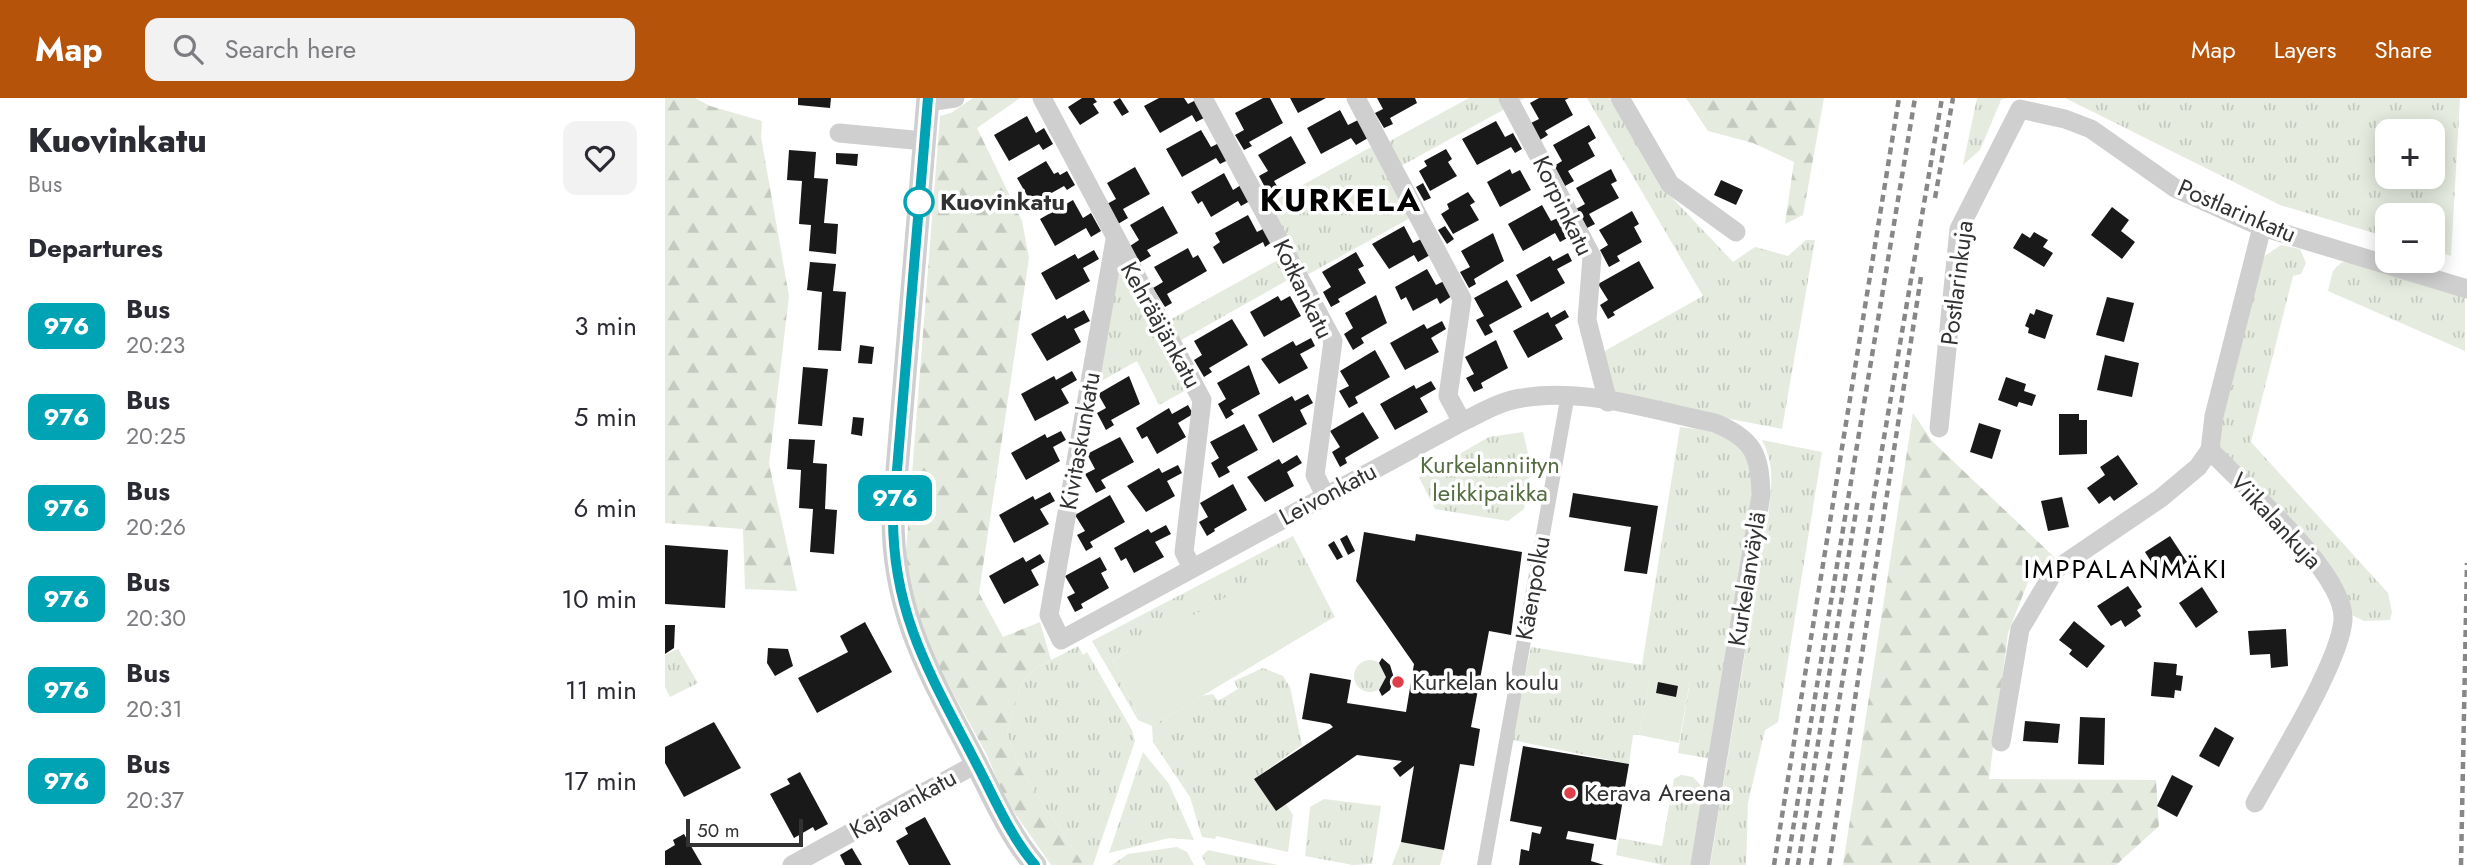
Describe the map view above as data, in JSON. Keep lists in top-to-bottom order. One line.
{"streets":{"street":["Korpinkatu","Postlarinkatu","Postlarinkuja","Kotkankatu","Kehrääjänkatu","Kivitaskunkatu","Leivonkatu","Viikalankuja","Kurkelanväylä","Käenpolku","Kajavankatu"]},"crossings":[["Korpinkatu","Leivonkatu"],["Korpinkatu","Kurkelanväylä"],["Postlarinkatu","Postlarinkuja"],["Kotkankatu","Leivonkatu"],["Kehrääjänkatu","Kivitaskunkatu"],["Kehrääjänkatu","Leivonkatu"],["Kivitaskunkatu","Leivonkatu"],["Leivonkatu","Kurkelanväylä"],["Leivonkatu","Käenpolku"]],"districts":["KURKELA","IMPPALANMÄKI"],"parks":["Kurkelanniityn leikkipaikka"],"places":["Kuovinkatu","Kurkelan koulu","Kerava Areena"],"lines":["bus line 976"],"scale_bar":"50 m","page":{"header":"Map","search":"Search here","nav":["Map","Layers","Share"],"heading":[["Kuovinkatu","Bus"],"Departures"],"on_map":"976","map_buttons":["+","−"],"list":[{"mark":"976","name":"Bus","note":"20:23","value":"3 min"},{"mark":"976","name":"Bus","note":"20:25","value":"5 min"},{"mark":"976","name":"Bus","note":"20:26","value":"6 min"},{"mark":"976","name":"Bus","note":"20:30","value":"10 min"},{"mark":"976","name":"Bus","note":"20:31","value":"11 min"},{"mark":"976","name":"Bus","note":"20:37","value":"17 min"}],"scale":"50 m"}}
